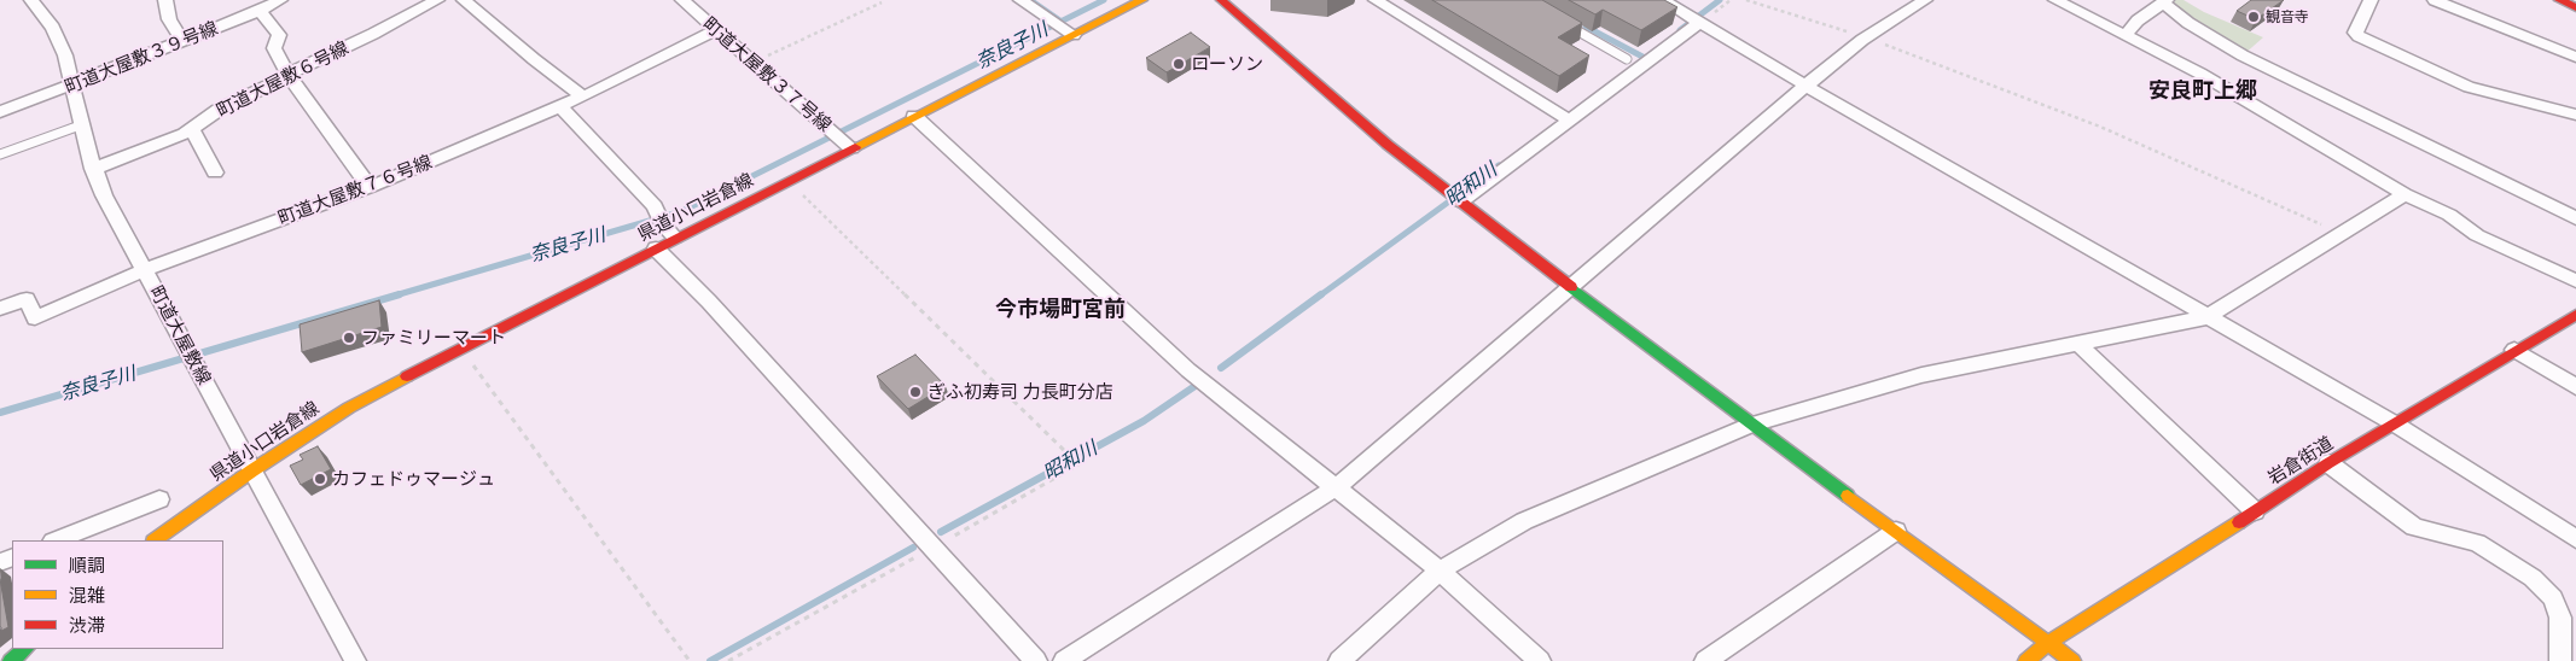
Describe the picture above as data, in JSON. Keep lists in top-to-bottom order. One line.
{"streets":{"street":["町道大屋敷３９号線","町道大屋敷３７号線","町道大屋敷６号線","町道大屋敷７６号線","県道小口岩倉線","町道大屋敷線","岩倉街道"]},"crossings":[["町道大屋敷３９号線","町道大屋敷線"],["町道大屋敷３７号線","町道大屋敷７６号線"],["町道大屋敷３７号線","県道小口岩倉線"],["町道大屋敷６号線","町道大屋敷線"],["町道大屋敷７６号線","町道大屋敷線"],["県道小口岩倉線","町道大屋敷線"]],"districts":["安良町上郷","今市場町宮前"],"water":["奈良子川","昭和川"],"places":["観音寺","ローソン","ファミリーマート","ぎふ初寿司 力長町分店","カフェドゥマージュ"],"legend":["順調","混雑","渋滞"]}
